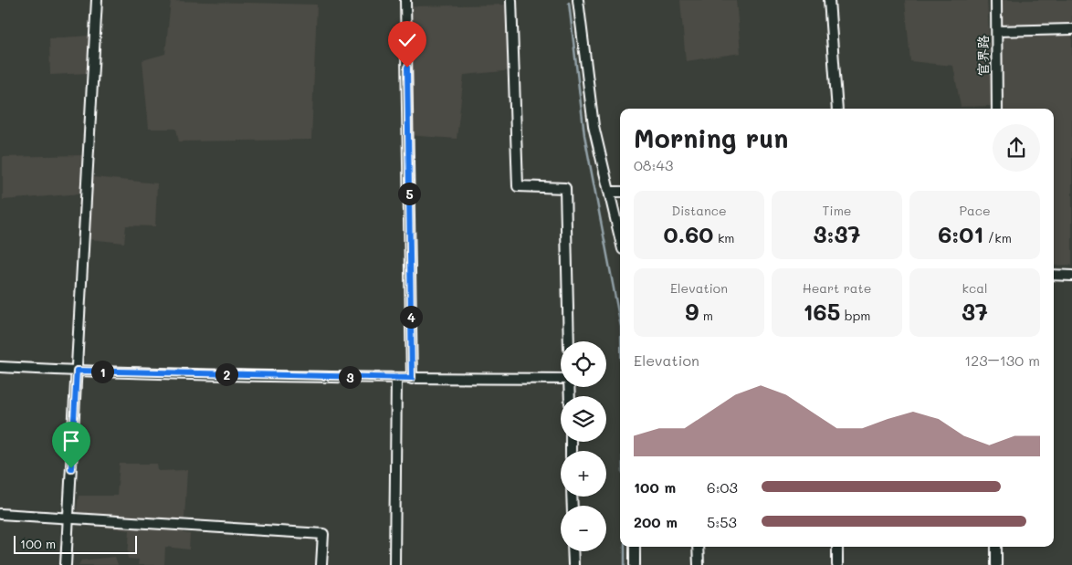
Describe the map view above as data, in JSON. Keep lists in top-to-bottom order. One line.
{"streets":{"street":["官界路"]},"scale_bar":"100 m","page":{"heading":["Morning run","08:43"],"pins":["5","4","1","2","3"],"stats":[["Distance","0.60 km"],["Time","3:37"],["Pace","6:01 /km"],["Elevation","9 m"],["Heart rate","165 bpm"],["kcal","37"]],"map_buttons":["+","−"],"chart":["Elevation","123–130 m"],"list":[{"name":"100 m","note":"6:03"},{"name":"200 m","note":"5:53"}],"scale":"100 m"}}
